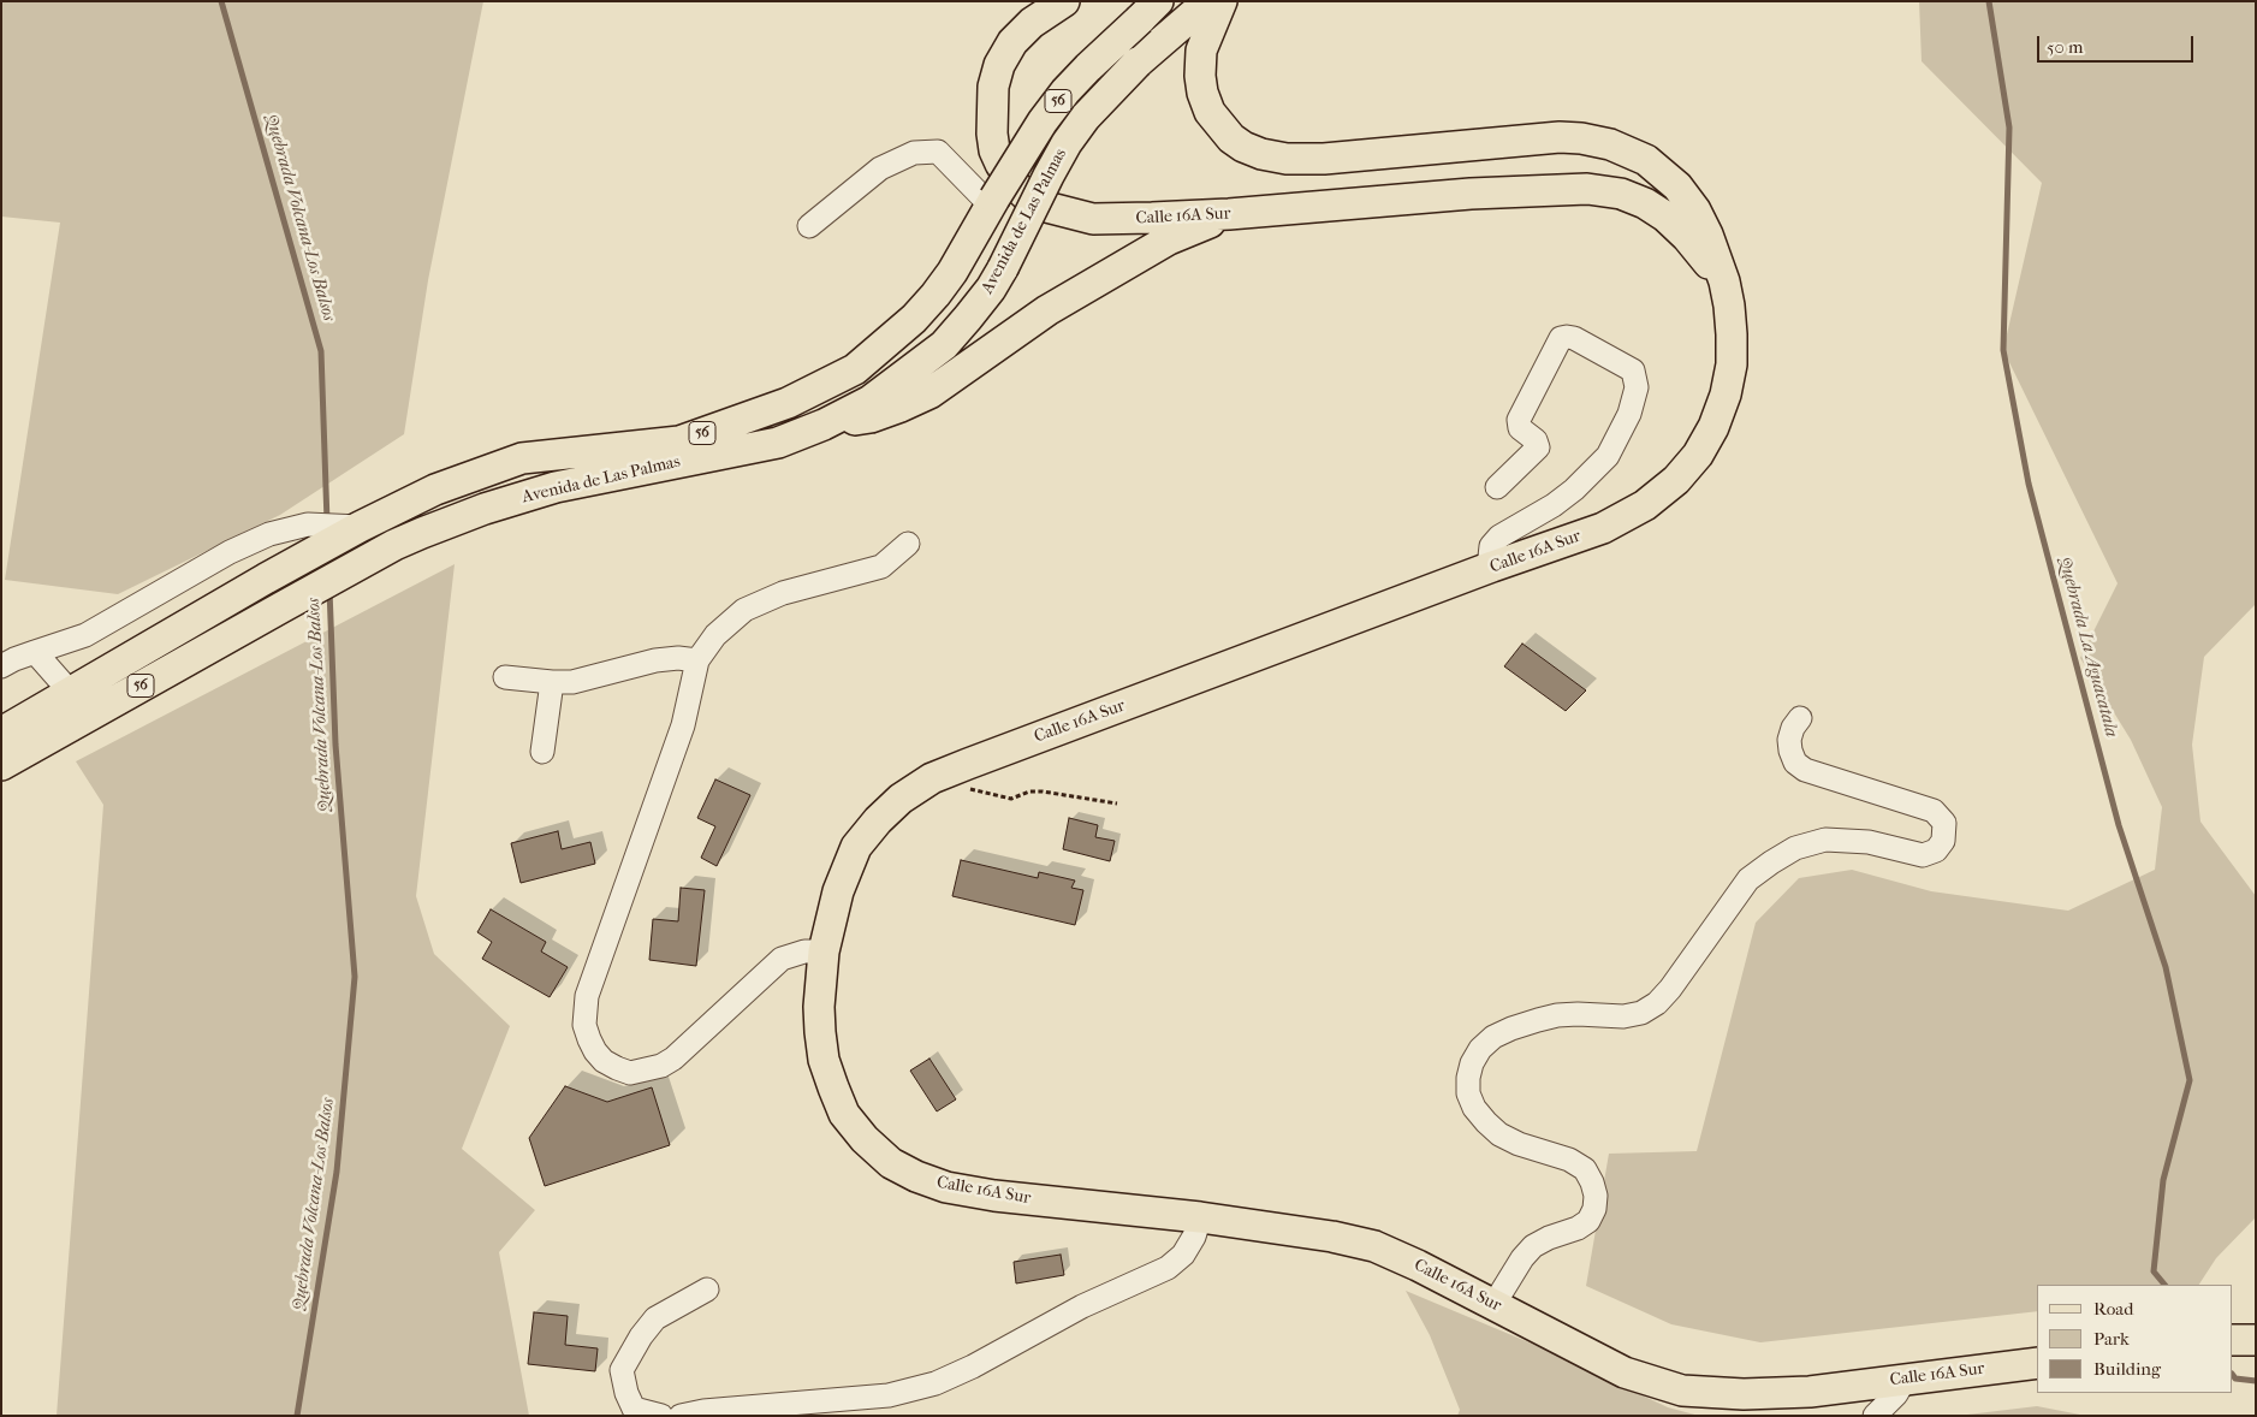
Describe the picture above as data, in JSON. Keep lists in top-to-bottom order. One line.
{"streets":{"main road":["56","Calle 16A Sur","Avenida de Las Palmas"]},"water":["Quebrada Volcana-Los Balsos","Quebrada La Aguacatala"],"legend":["Road","Park","Building"],"scale_bar":"50 m"}
